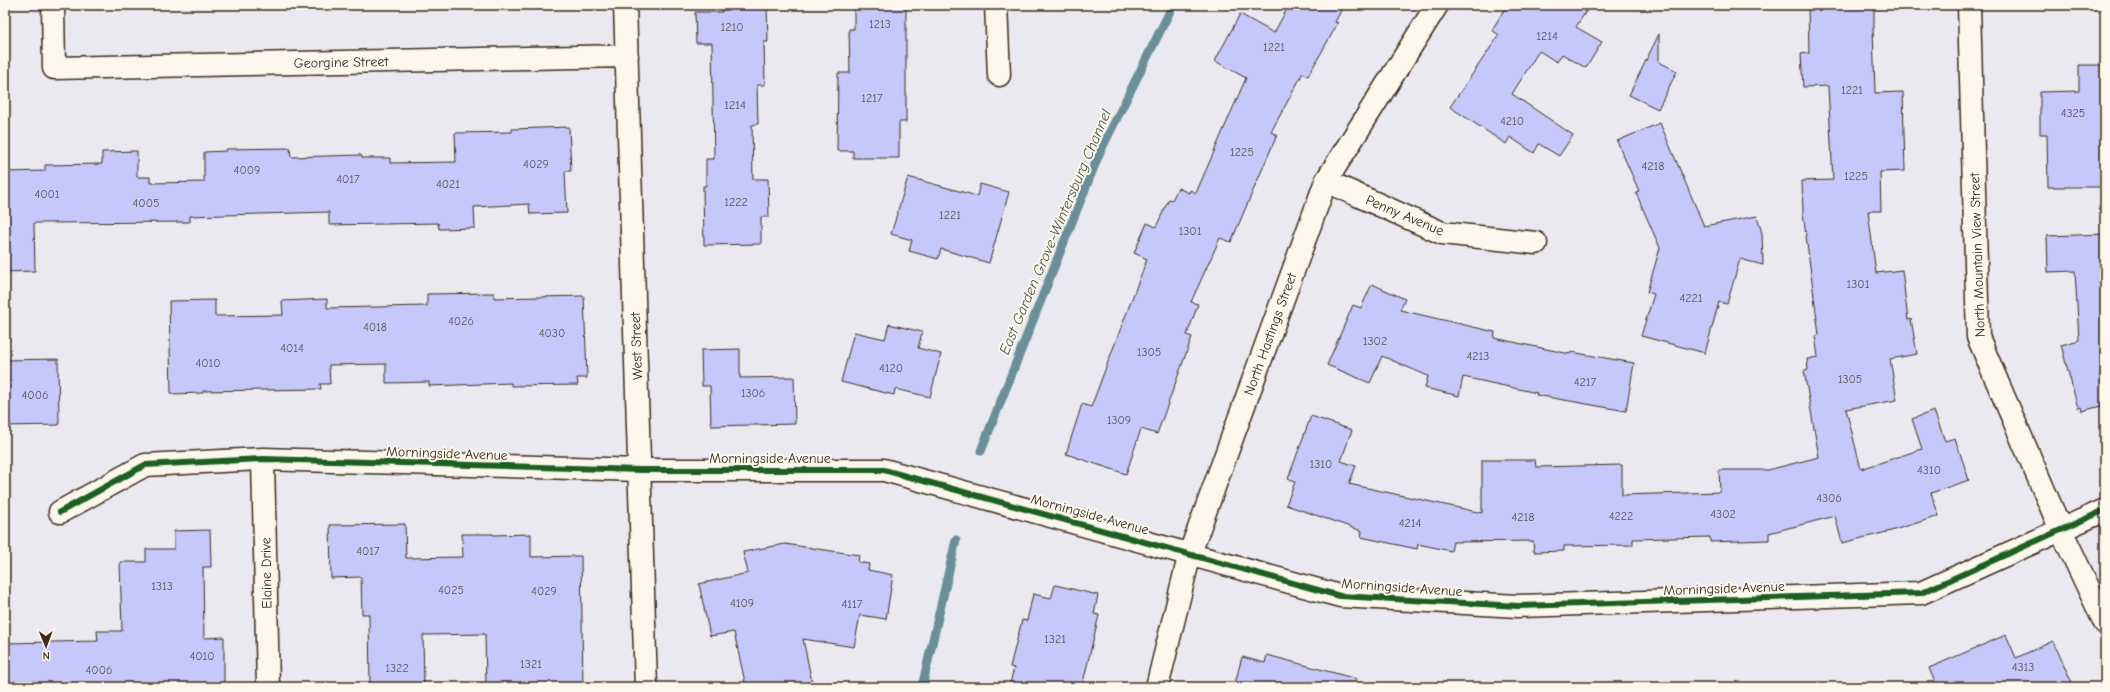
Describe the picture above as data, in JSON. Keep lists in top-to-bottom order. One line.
{"streets":{"street":["Georgine Street","Penny Avenue","North Mountain View Street","North Hastings Street","West Street","Morningside Avenue","Elaine Drive"]},"crossings":[["Georgine Street","West Street"],["Penny Avenue","North Hastings Street"],["North Mountain View Street","Morningside Avenue"],["North Hastings Street","Morningside Avenue"],["West Street","Morningside Avenue"],["Morningside Avenue","Elaine Drive"]],"water":["East Garden Grove-Wintersburg Channel"],"house_numbers":["1213","1210","1214","1221","1221","1217","1214","4325","4210","1225","4029","4218","4009","1225","4017","4021","4001","1222","4005","1221","1301","1301","4221","4026","4018","4030","1302","4014","1305","4213","4010","4120","1305","4217","1306","4006","1309","1310","4310","4306","4302","4222","4218","4214","4017","1313","4025","4029","4109","4117","1321","4010","1321","4313","1322","4006"],"north":"bottom"}
